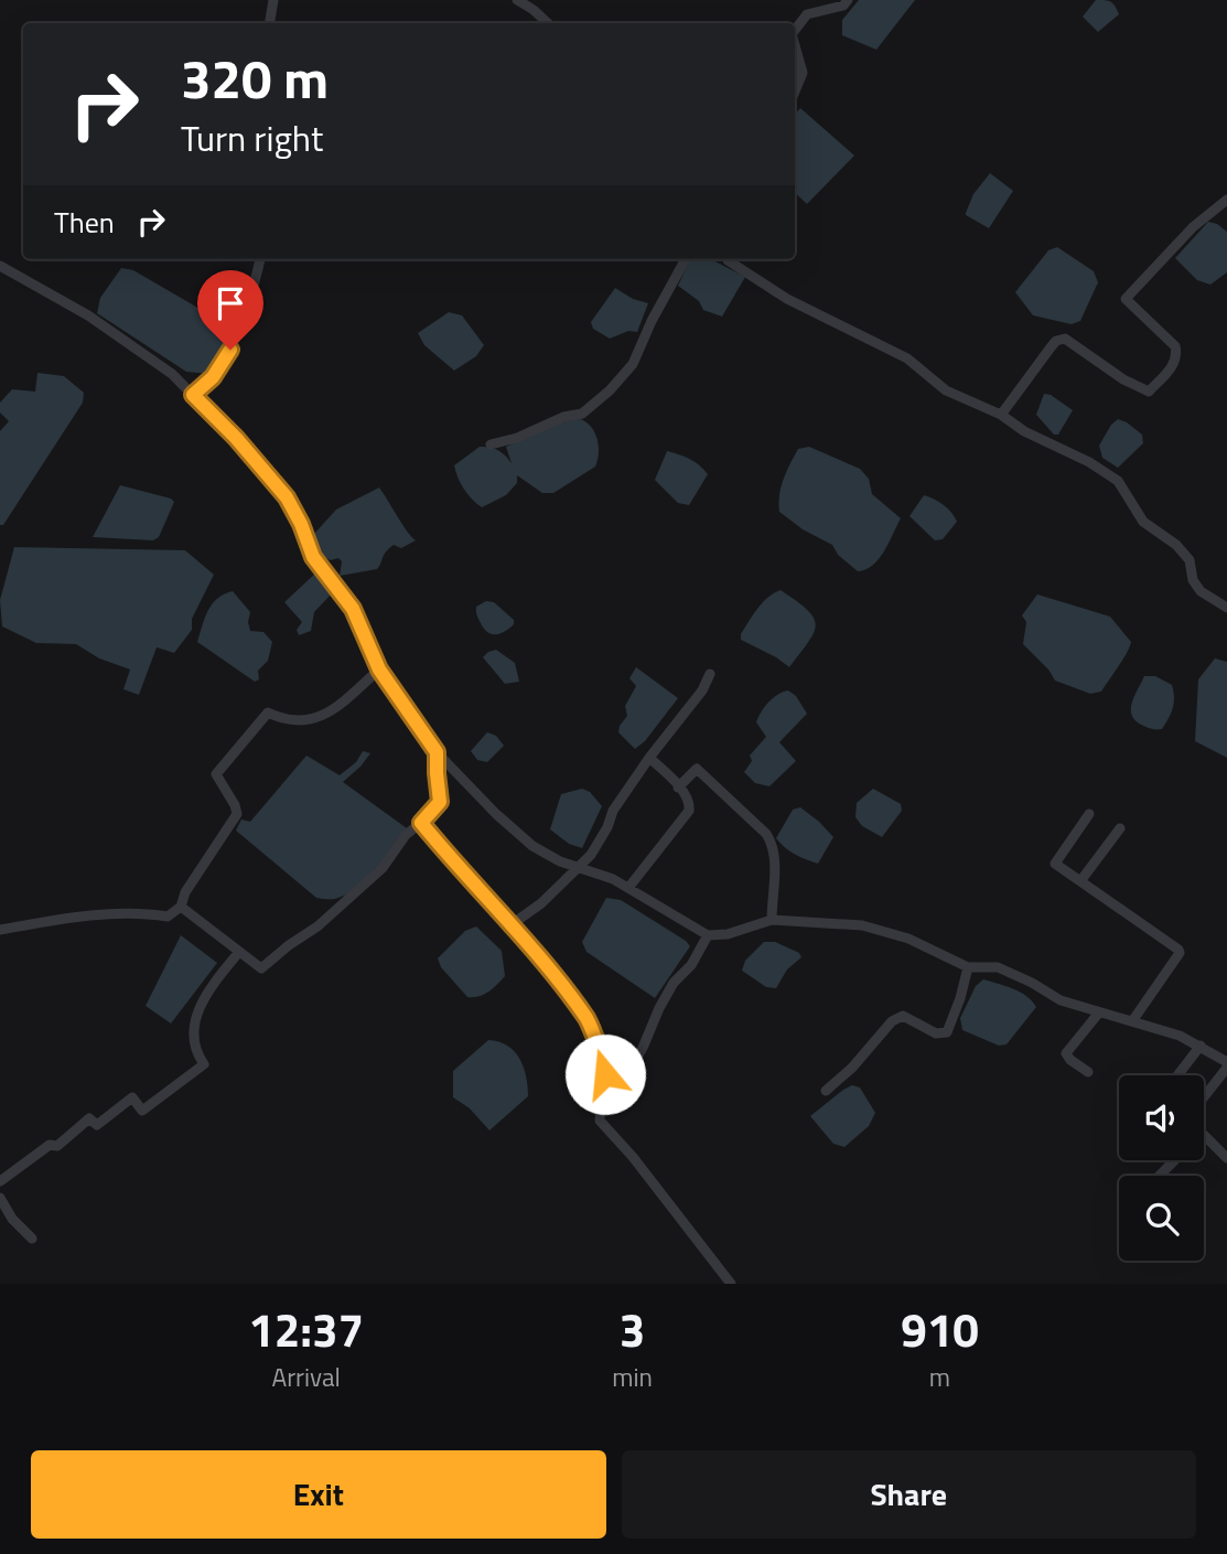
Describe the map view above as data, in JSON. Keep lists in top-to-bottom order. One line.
{"page":{"turn":["320 m","Turn right"],"then":"Then","eta":["12:37","Arrival","3","min","910","m"],"buttons":["Exit","Share"]}}
